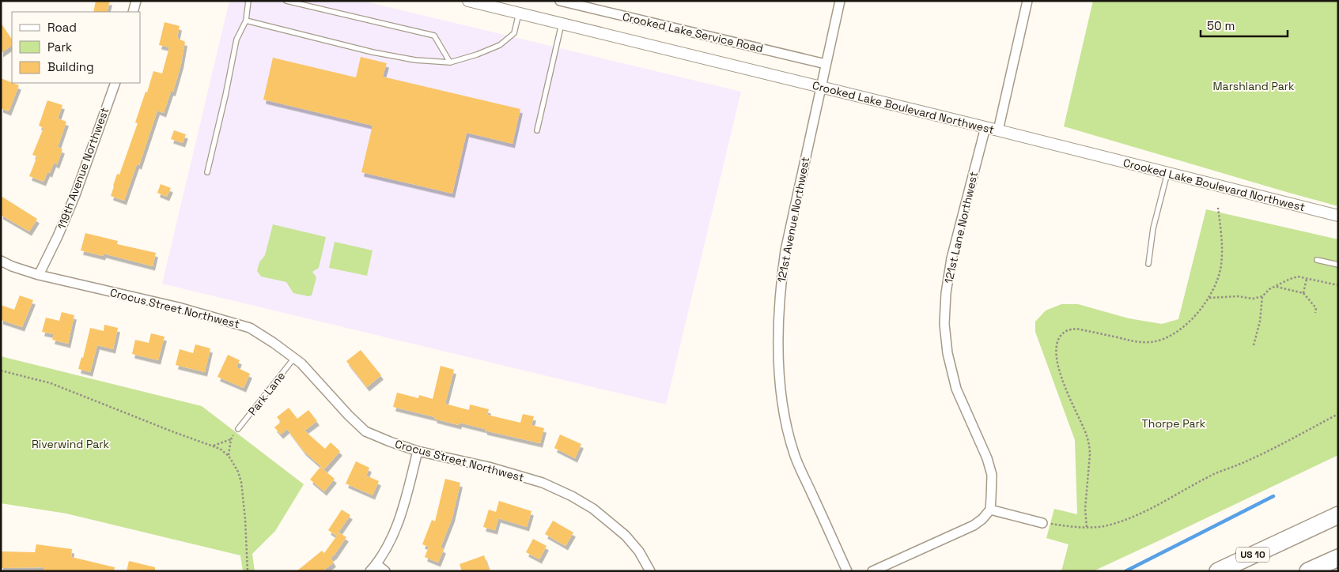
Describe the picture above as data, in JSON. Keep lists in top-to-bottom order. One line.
{"streets":{"highway":["US 10"],"street":["Crooked Lake Service Road","Crooked Lake Boulevard Northwest","119th Avenue Northwest","121st Avenue Northwest","121st Lane Northwest","Crocus Street Northwest"],"lane":["Park Lane"]},"crossings":[["Crooked Lake Service Road","121st Avenue Northwest"],["Crooked Lake Boulevard Northwest","121st Avenue Northwest"],["Crooked Lake Boulevard Northwest","121st Lane Northwest"],["119th Avenue Northwest","Crocus Street Northwest"],["Crocus Street Northwest","Park Lane"]],"parks":["Marshland Park","Thorpe Park","Riverwind Park"],"legend":["Road","Park","Building"],"scale_bar":"50 m"}
